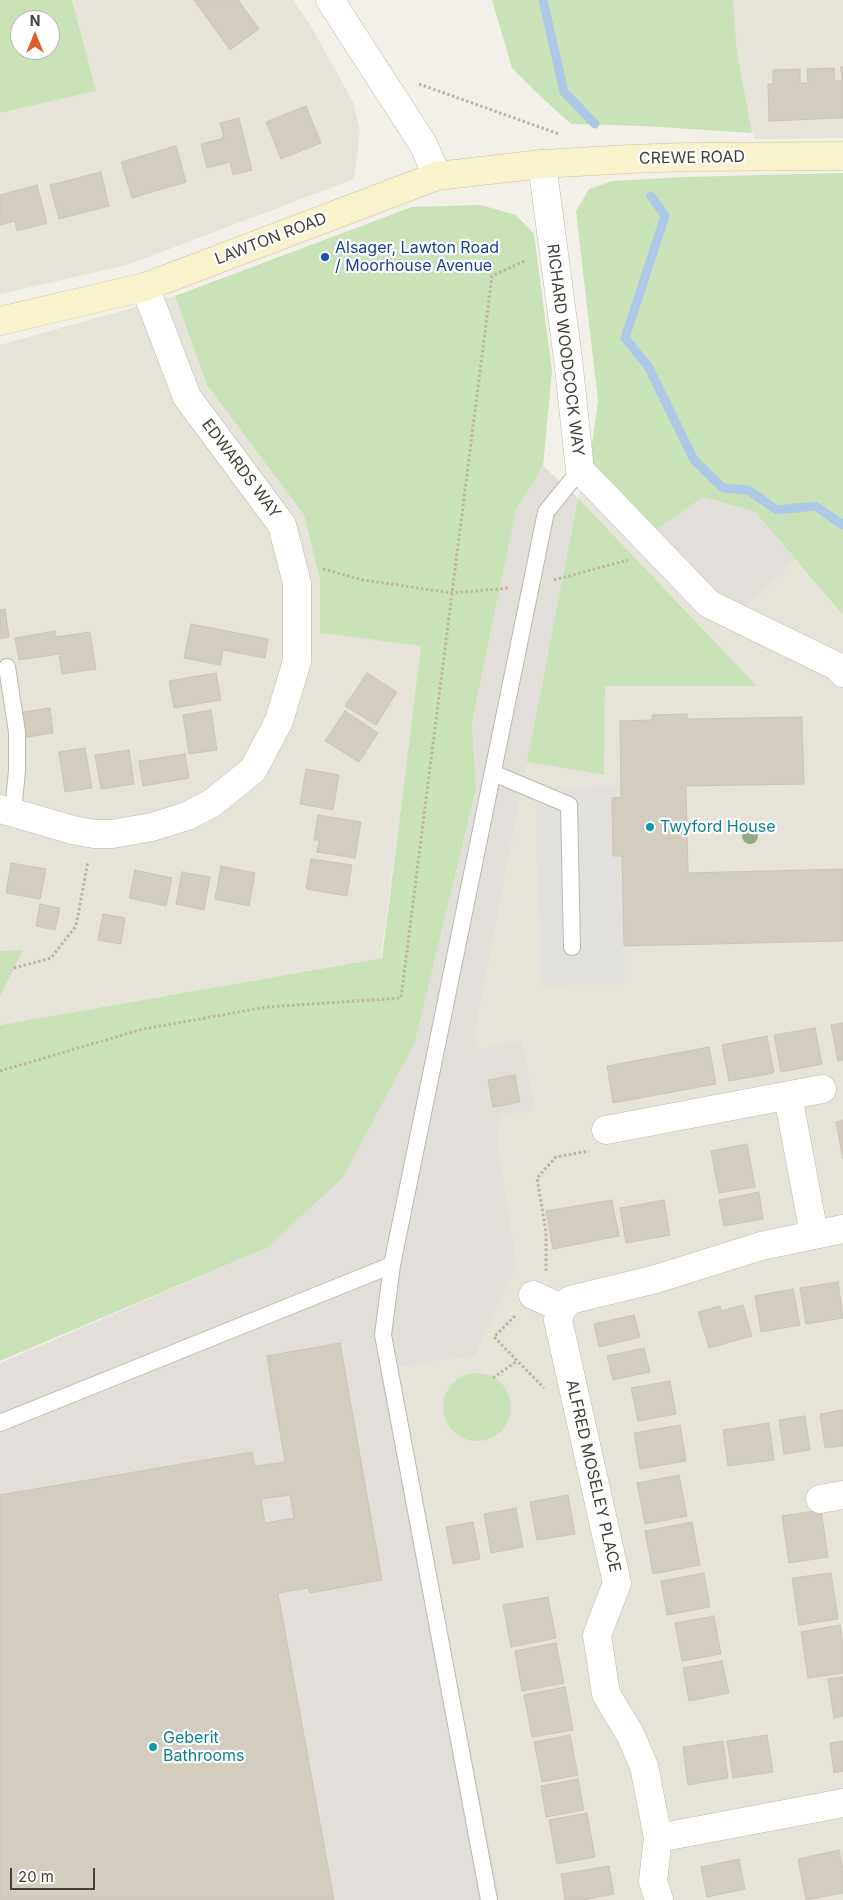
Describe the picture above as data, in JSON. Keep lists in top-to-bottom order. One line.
{"streets":{"main road":["CREWE ROAD","LAWTON ROAD"],"street":["RICHARD WOODCOCK WAY","EDWARDS WAY","ALFRED MOSELEY PLACE"]},"crossings":[["CREWE ROAD","LAWTON ROAD"],["CREWE ROAD","RICHARD WOODCOCK WAY"],["LAWTON ROAD","RICHARD WOODCOCK WAY"],["LAWTON ROAD","EDWARDS WAY"]],"places":["Alsager, Lawton Road / Moorhouse Avenue","Twyford House","Geberit Bathrooms"],"scale_bar":"20 m","north":"top"}
